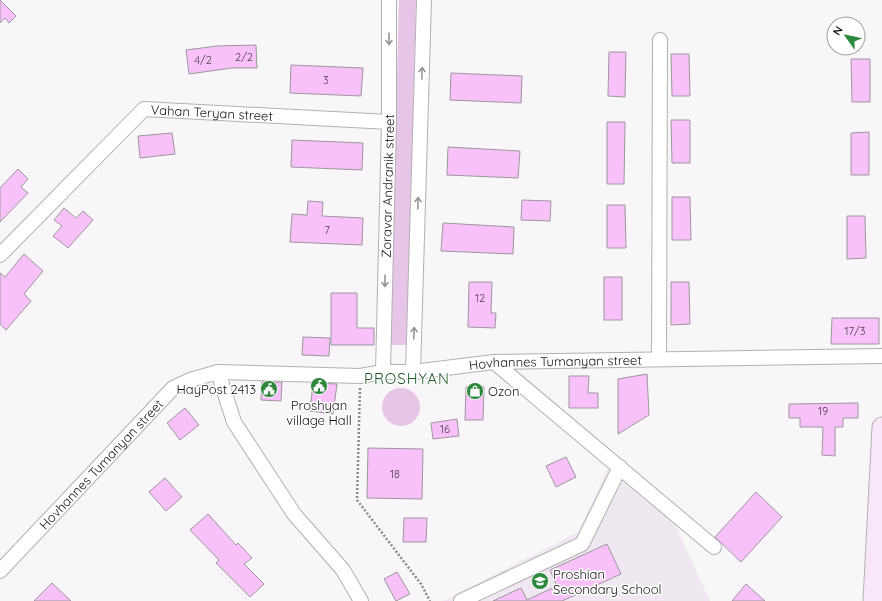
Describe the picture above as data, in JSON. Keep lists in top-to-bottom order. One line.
{"streets":{"street":["Vahan Teryan street","Zoravar Andranik street","Hovhannes Tumanyan street"]},"crossings":[["Vahan Teryan street","Zoravar Andranik street"],["Zoravar Andranik street","Hovhannes Tumanyan street"]],"districts":["PROSHYAN"],"places":{"public building":["Proshyan village Hall","HayPost 2413"],"shop":["Ozon"],"school or university":["Proshian Secondary School"]},"house_numbers":["2/2","4/2","3","7","12","17/3","19","16","18"],"north":"top left"}
